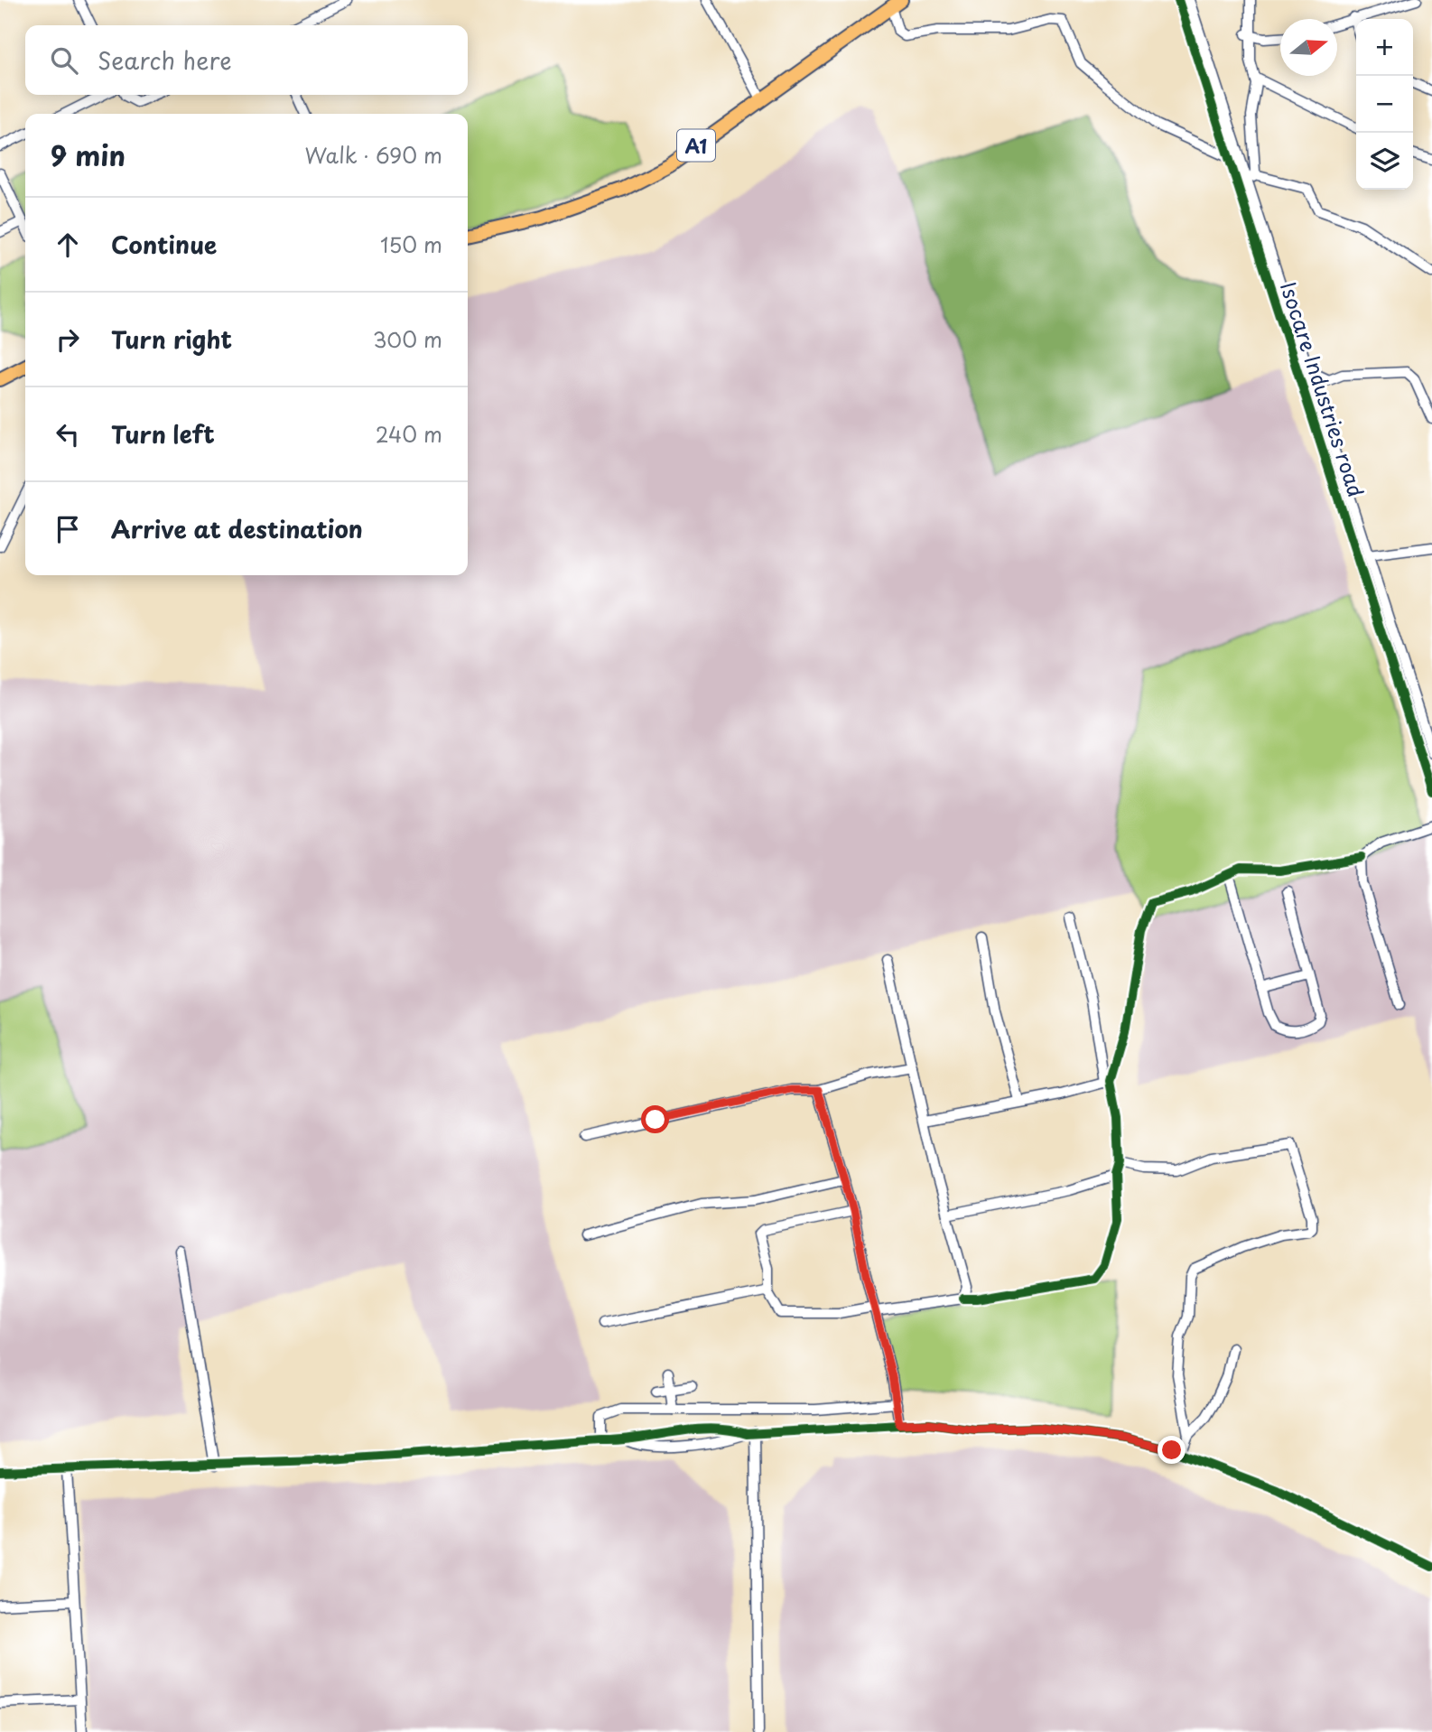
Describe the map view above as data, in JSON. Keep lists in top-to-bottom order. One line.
{"streets":{"highway":["A1"],"street":["Isocare Industries road"]},"north":"right","page":{"map_buttons":["+","−"],"search":"Search here","heading":["9 min","Walk · 690 m"],"list":[["Continue","150 m"],["Turn right","300 m"],["Turn left","240 m"],"Arrive at destination"]}}
